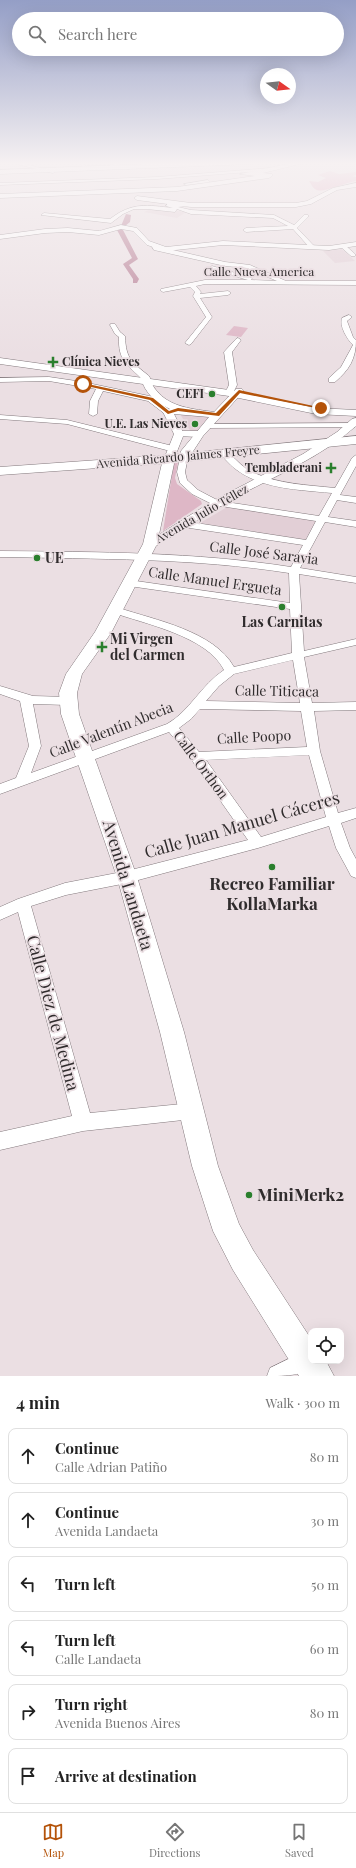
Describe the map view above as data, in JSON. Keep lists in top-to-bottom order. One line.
{"streets":{"main road":["Avenida Ricardo Jaimes Freyre","Avenida Landaeta"],"street":["Calle Nueva America","Avenida Julio Téllez","Calle José Saravia","Calle Manuel Ergueta","Calle Titicaca","Calle Valentín Abecia","Calle Poopo","Calle Orthon","Calle Juan Manuel Cáceres","Calle Diez de Medina"]},"crossings":[["Avenida Ricardo Jaimes Freyre","Avenida Julio Téllez"],["Avenida Ricardo Jaimes Freyre","Avenida Landaeta"],["Avenida Julio Téllez","Calle José Saravia"],["Avenida Julio Téllez","Avenida Landaeta"],["Calle José Saravia","Avenida Landaeta"],["Calle Manuel Ergueta","Avenida Landaeta"],["Calle Titicaca","Calle Valentín Abecia"],["Calle Valentín Abecia","Calle Orthon"],["Calle Valentín Abecia","Avenida Landaeta"],["Calle Poopo","Calle Orthon"],["Calle Orthon","Calle Juan Manuel Cáceres"],["Calle Juan Manuel Cáceres","Avenida Landaeta"],["Calle Juan Manuel Cáceres","Calle Diez de Medina"]],"places":{"health":["Clínica Nieves","Tembladerani","Mi Virgen del Carmen"],"other":["CEFI","U.E. Las Nieves","UE","Las Carnitas","Recreo Familiar KollaMarka","MiniMerk2"]},"north":"right","page":{"search":"Search here","heading":["4 min","Walk · 300 m"],"list":[["Continue","Calle Adrian Patiño","80 m"],["Continue","Avenida Landaeta","30 m"],["Turn left","50 m"],["Turn left","Calle Landaeta","60 m"],["Turn right","Avenida Buenos Aires","80 m"],"Arrive at destination"],"nav":["Map","Directions","Saved"]}}
